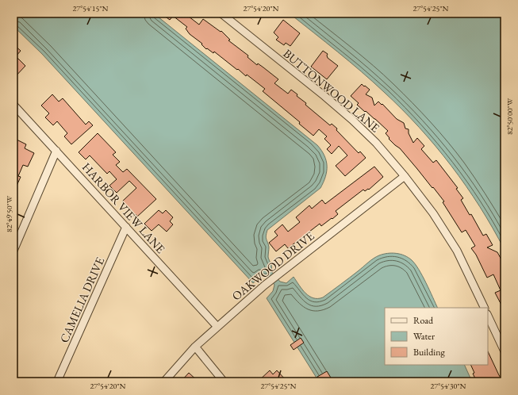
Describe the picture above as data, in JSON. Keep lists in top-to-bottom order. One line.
{"streets":{"street":["BUTTONWOOD LANE","HARBOR VIEW LANE","OAKWOOD DRIVE","CAMELIA DRIVE"]},"crossings":[["BUTTONWOOD LANE","OAKWOOD DRIVE"],["HARBOR VIEW LANE","OAKWOOD DRIVE"],["HARBOR VIEW LANE","CAMELIA DRIVE"]],"legend":["Road","Water","Building"],"coordinates":["27°54'15\"N","27°54'20\"N","27°54'25\"N","82°50'00\"W","82°49'50\"W","27°54'30\"N"]}
